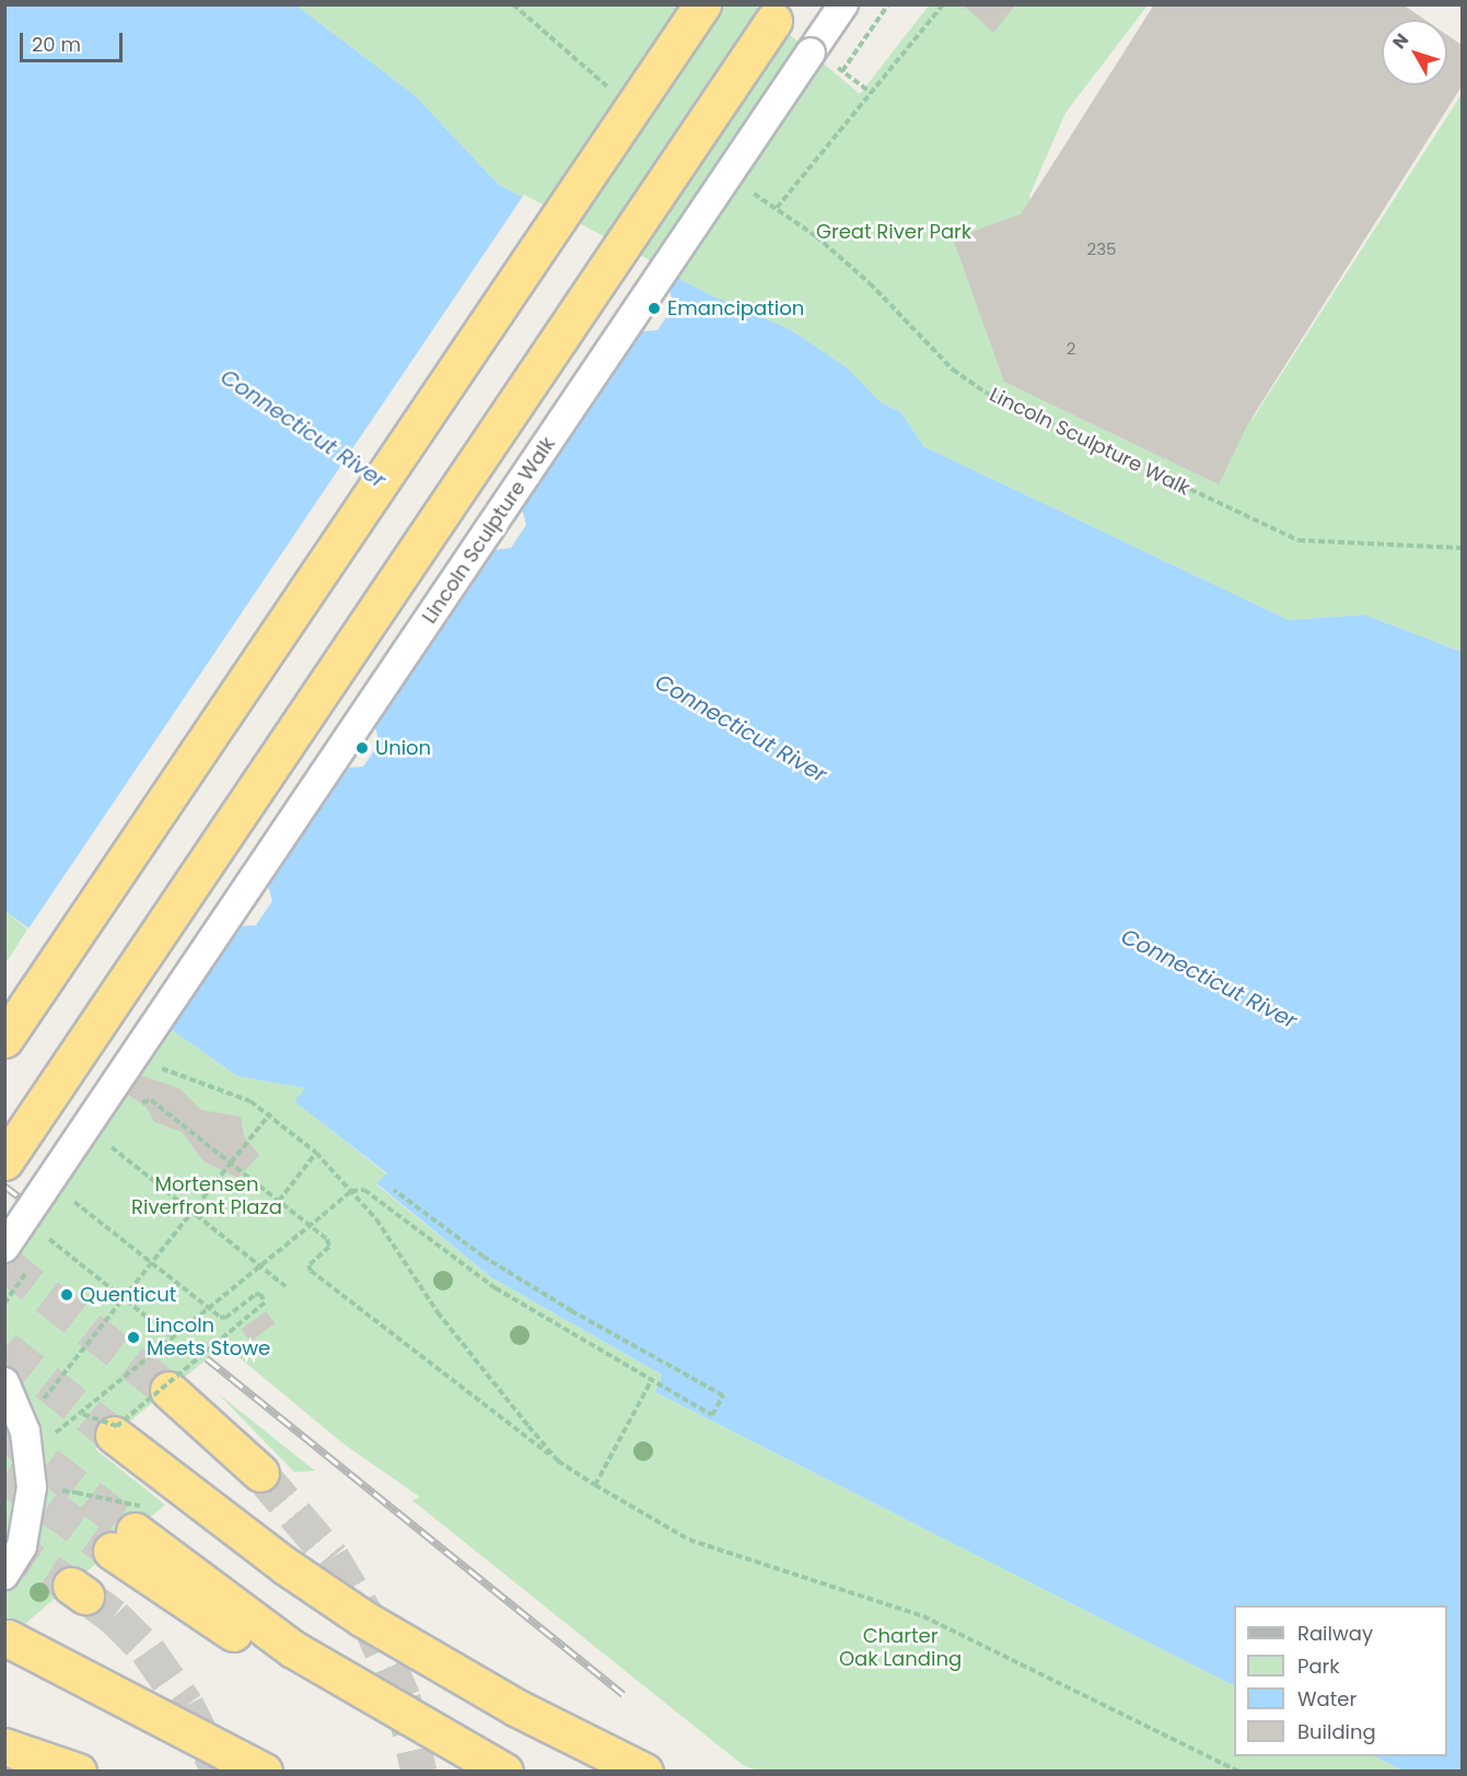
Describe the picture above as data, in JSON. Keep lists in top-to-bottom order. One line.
{"streets":{"street":["Lincoln Sculpture Walk"]},"water":["Connecticut River"],"parks":["Great River Park","Mortensen Riverfront Plaza","Charter Oak Landing"],"places":["Emancipation","Union","Quenticut","Lincoln Meets Stowe"],"house_numbers":["235","2"],"legend":["Railway","Park","Water","Building"],"scale_bar":"20 m","north":"top left"}
